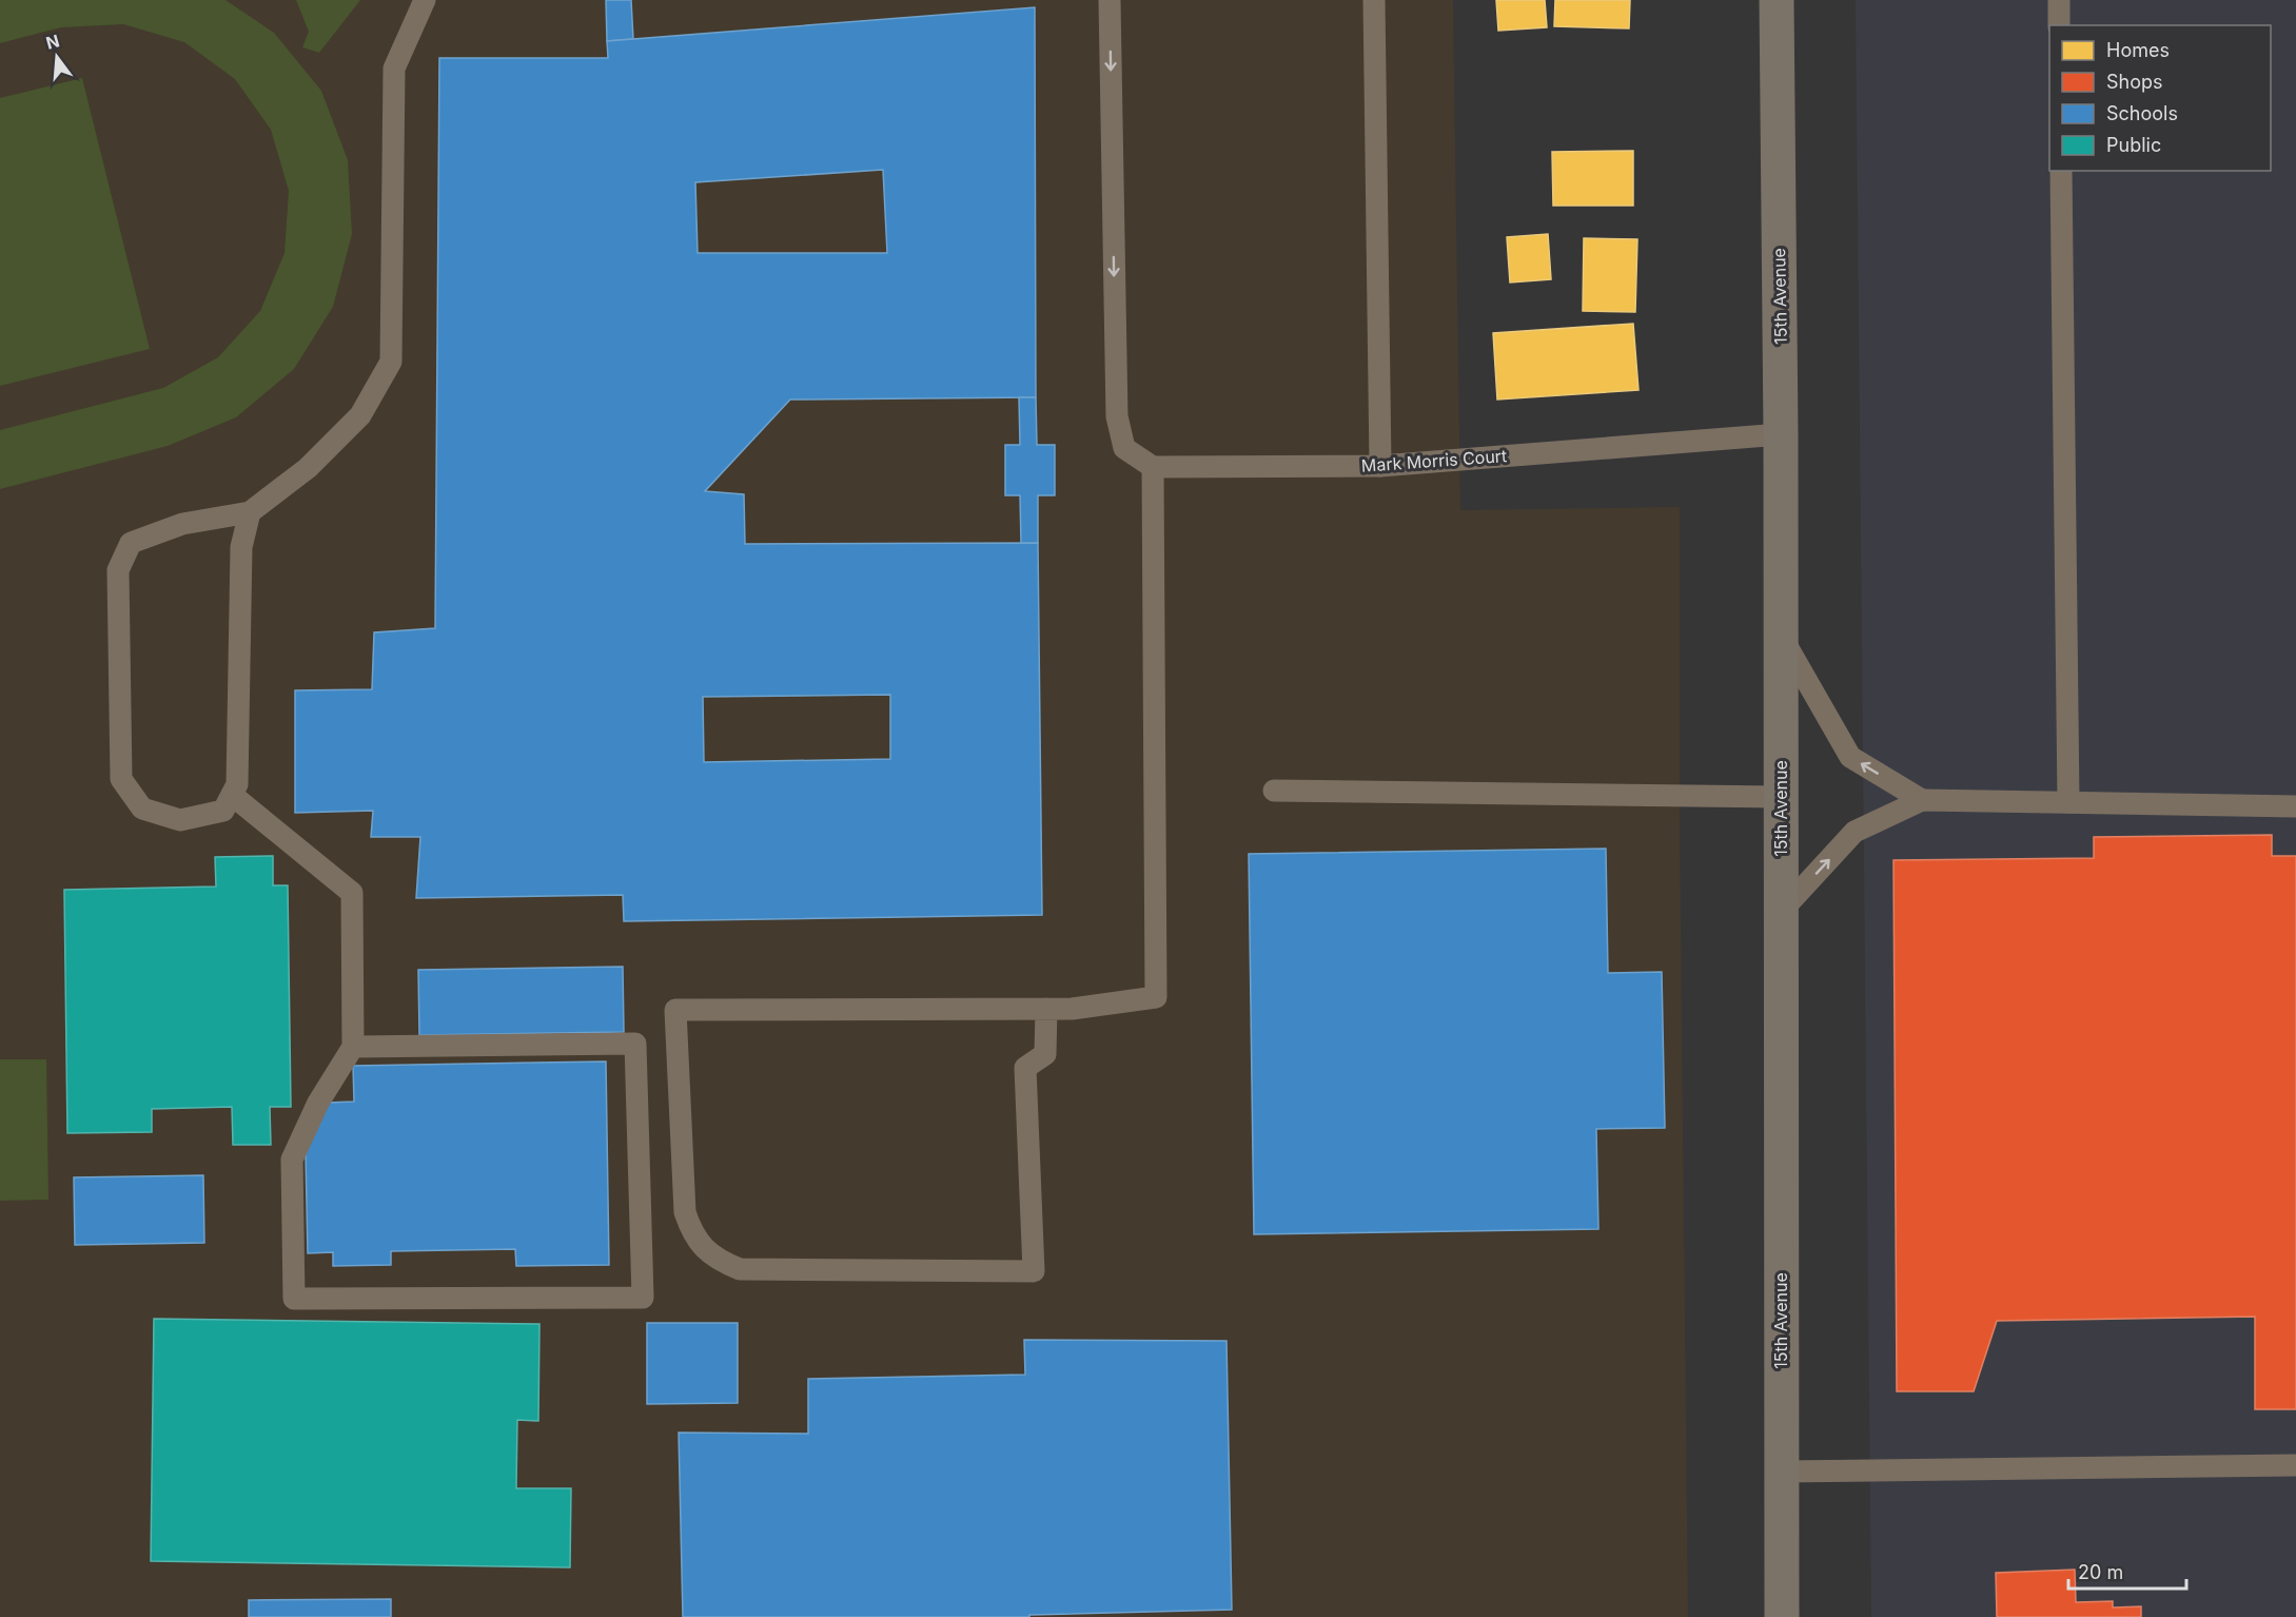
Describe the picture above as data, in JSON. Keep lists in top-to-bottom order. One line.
{"streets":{"main road":["15th Avenue"],"lane":["Mark Morris Court"]},"crossings":[["15th Avenue","Mark Morris Court"]],"legend":["Homes","Shops","Schools","Public"],"scale_bar":"20 m","north":"top"}
